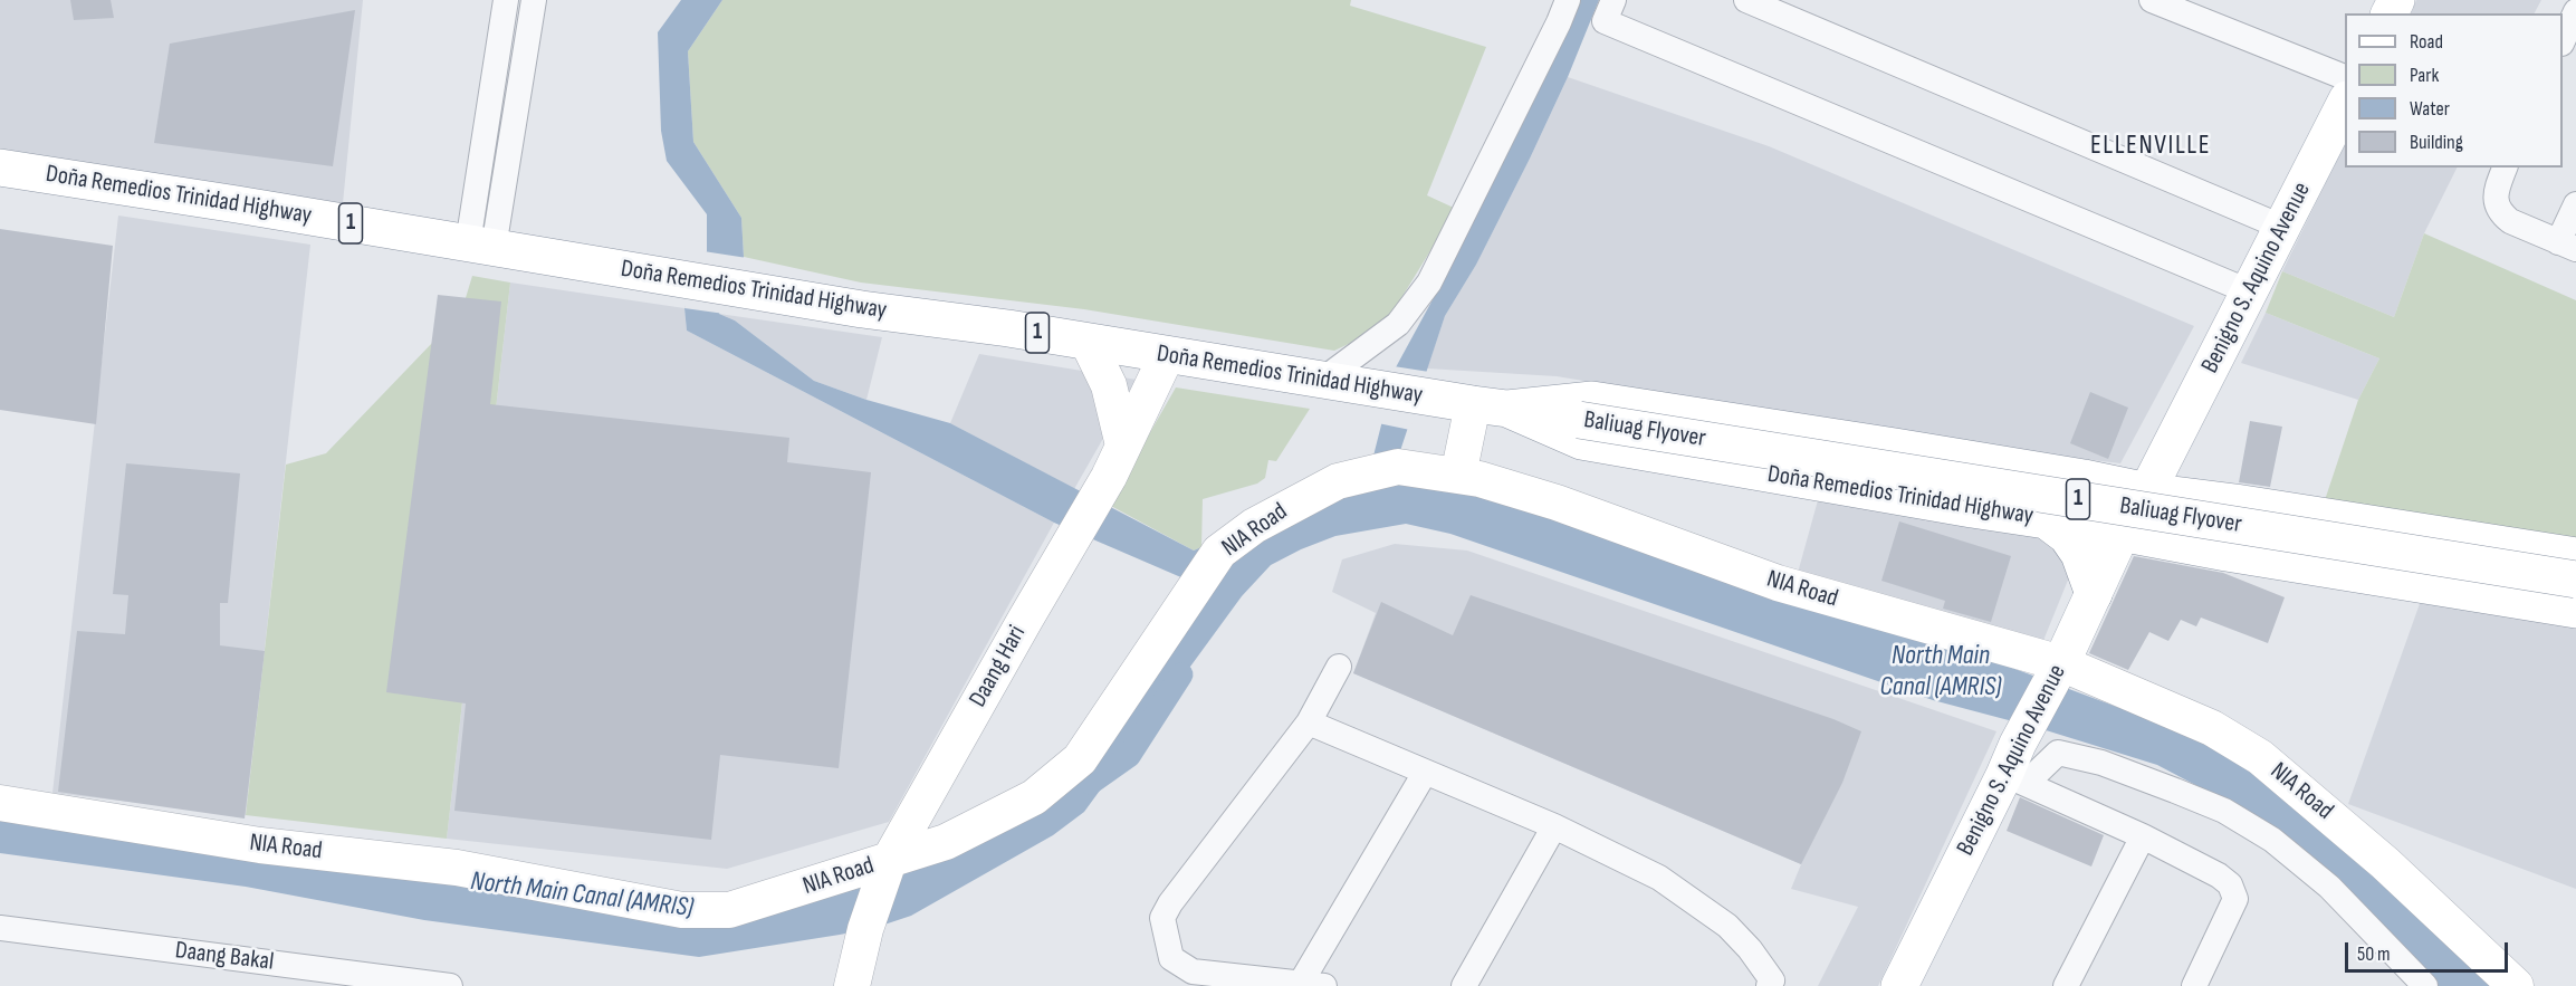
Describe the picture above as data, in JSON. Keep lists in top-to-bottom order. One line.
{"streets":{"main road":["Doña Remedios Trinidad Highway","1","Benigno S. Aquino Avenue","Baliuag Flyover"],"street":["NIA Road","Daang Hari","Daang Bakal"]},"crossings":[["Doña Remedios Trinidad Highway","Benigno S. Aquino Avenue"],["Doña Remedios Trinidad Highway","Baliuag Flyover"],["Doña Remedios Trinidad Highway","Daang Hari"],["Benigno S. Aquino Avenue","NIA Road"],["NIA Road","Daang Hari"]],"districts":["ELLENVILLE"],"water":["North Main Canal (AMRIS)"],"legend":["Road","Park","Water","Building"],"scale_bar":"50 m"}
